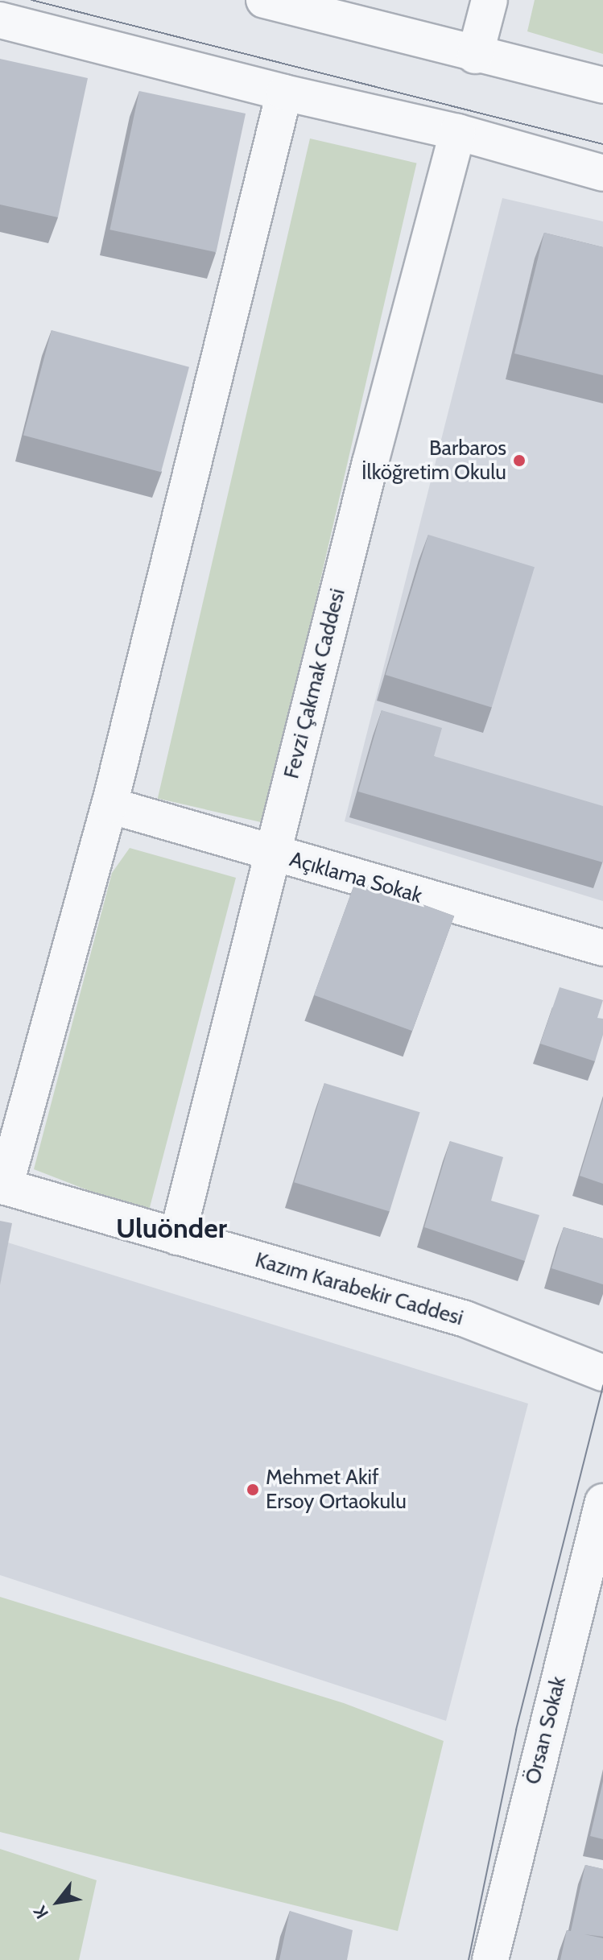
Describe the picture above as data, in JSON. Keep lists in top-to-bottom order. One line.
{"streets":{"street":["Fevzi Çakmak Caddesi","Açıklama Sokak","Kazım Karabekir Caddesi","Örsan Sokak"]},"crossings":[["Fevzi Çakmak Caddesi","Açıklama Sokak"],["Fevzi Çakmak Caddesi","Kazım Karabekir Caddesi"]],"districts":["Uluönder"],"places":["Barbaros İlköğretim Okulu","Mehmet Akif Ersoy Ortaokulu"],"north":"bottom left"}
